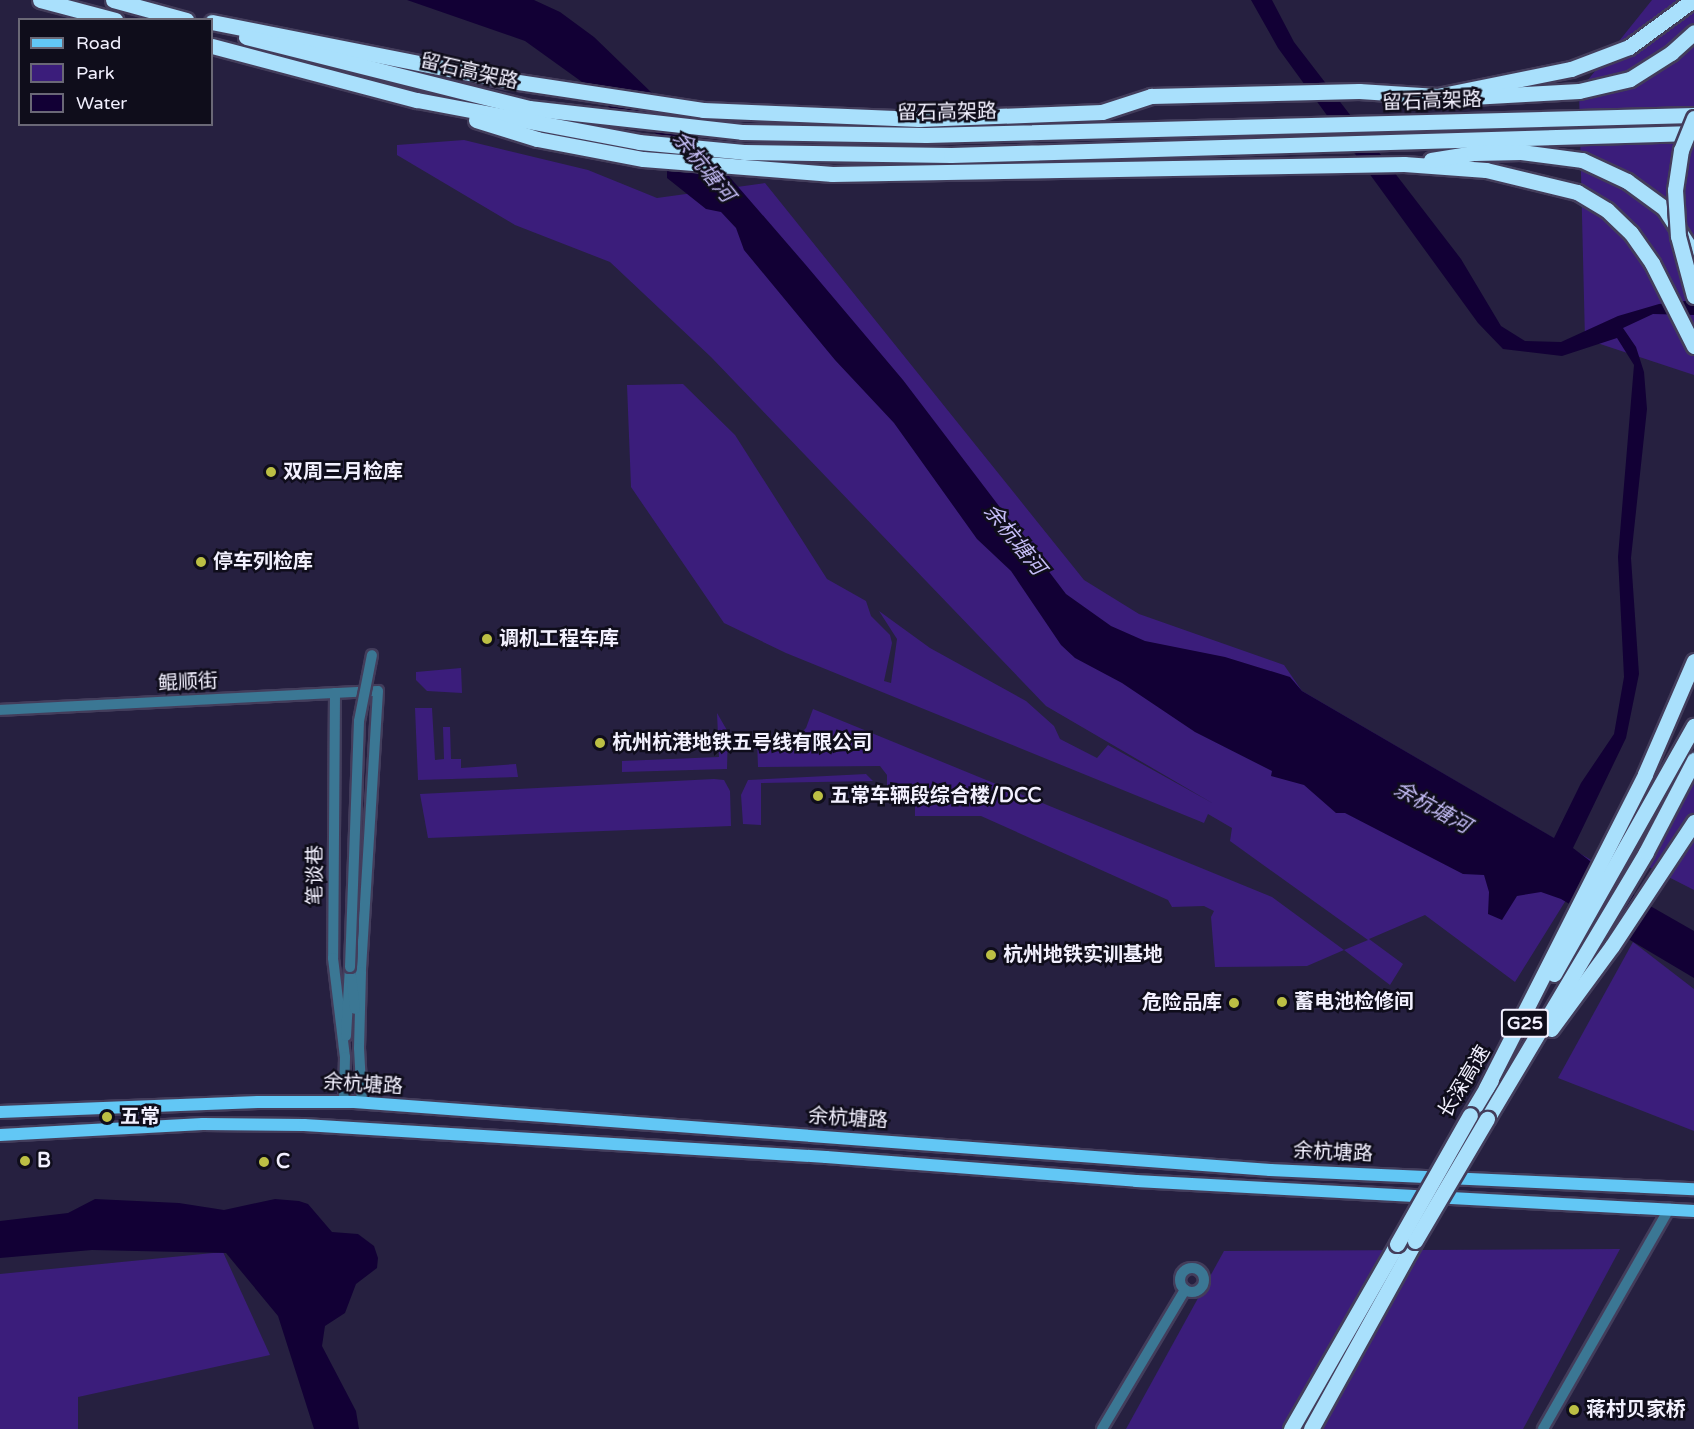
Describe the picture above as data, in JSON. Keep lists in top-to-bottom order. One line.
{"streets":{"highway":["留石高架路","G25","长深高速"],"main road":["余杭塘路"],"street":["鲲顺街","笔谈巷"]},"crossings":[["鲲顺街","笔谈巷"],["笔谈巷","余杭塘路"]],"water":["余杭塘河"],"places":["双周三月检库","停车列检库","调机工程车库","杭州杭港地铁五号线有限公司","五常车辆段综合楼/DCC","杭州地铁实训基地","蓄电池检修间","危险品库","五常","B","C","蒋村贝家桥"],"legend":["Road","Park","Water"]}
